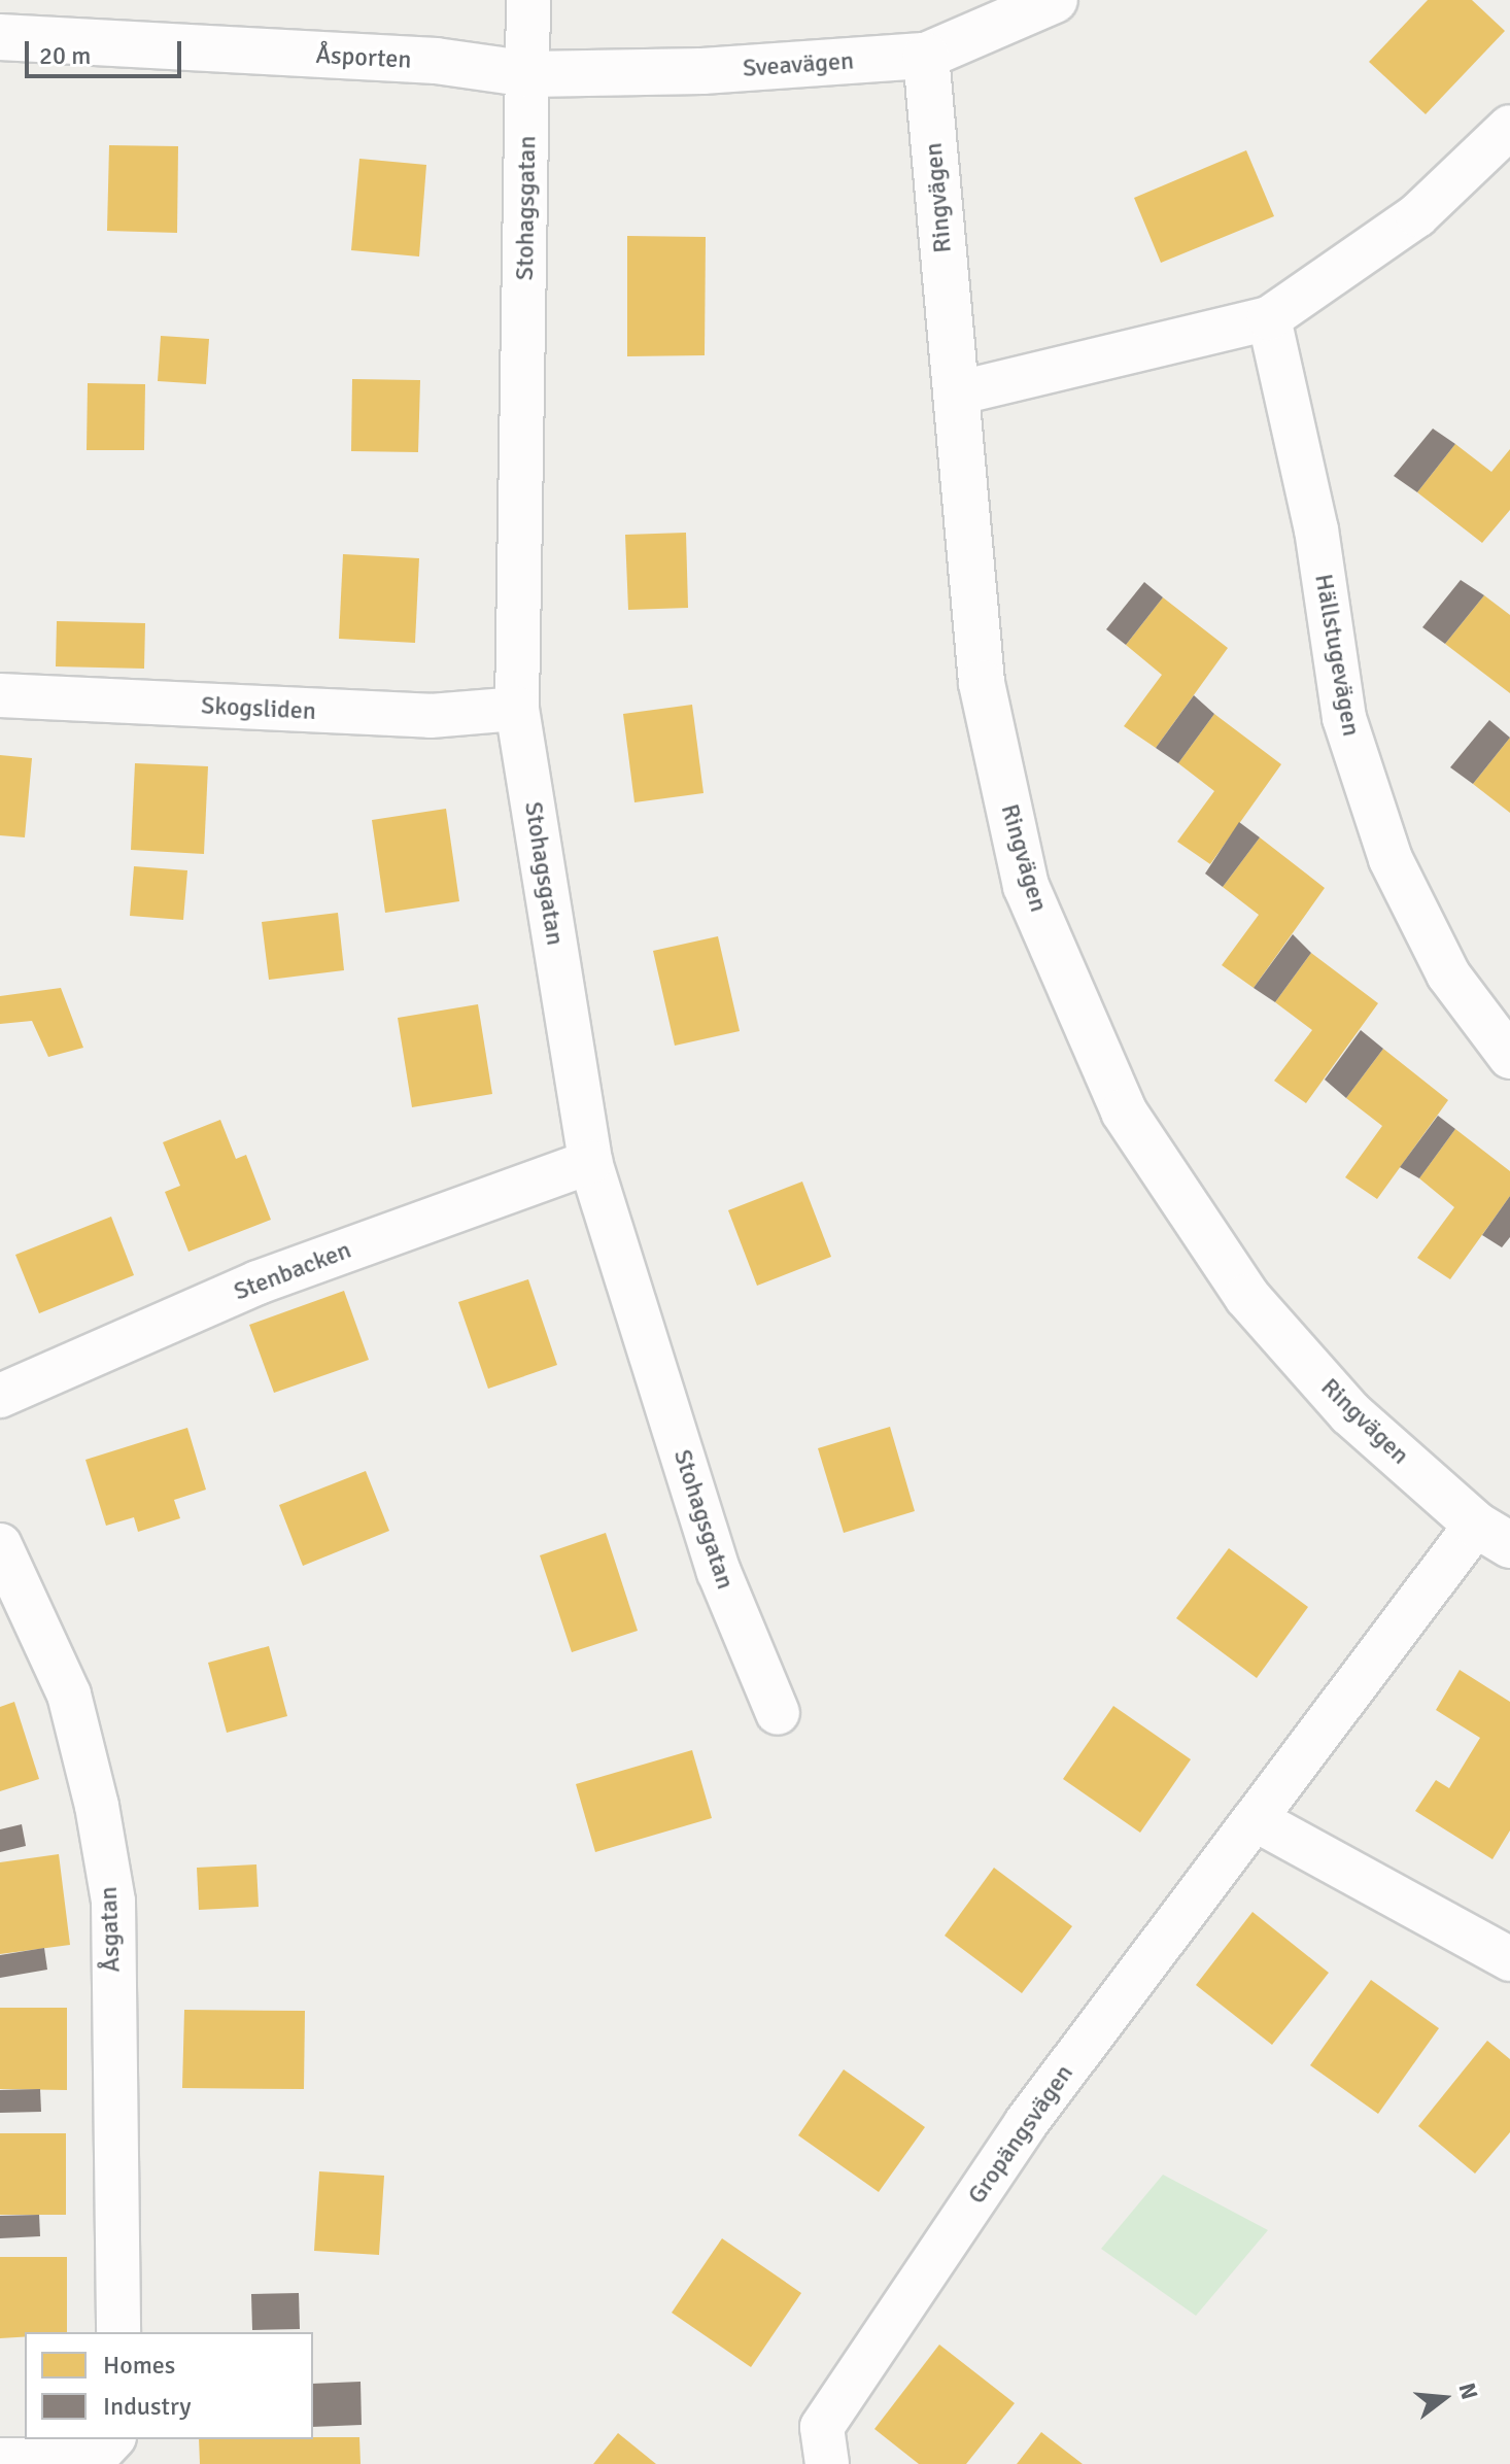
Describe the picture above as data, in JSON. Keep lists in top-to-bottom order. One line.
{"streets":{"street":["Åsporten","Sveavägen","Ringvägen","Stohagsgatan","Hällstugevägen","Skogsliden","Stenbacken","Åsgatan","Gropängsvägen"]},"crossings":[["Åsporten","Sveavägen"],["Åsporten","Stohagsgatan"],["Sveavägen","Ringvägen"],["Sveavägen","Stohagsgatan"],["Ringvägen","Gropängsvägen"],["Stohagsgatan","Skogsliden"],["Stohagsgatan","Stenbacken"]],"legend":["Homes","Industry"],"scale_bar":"20 m","north":"right"}
